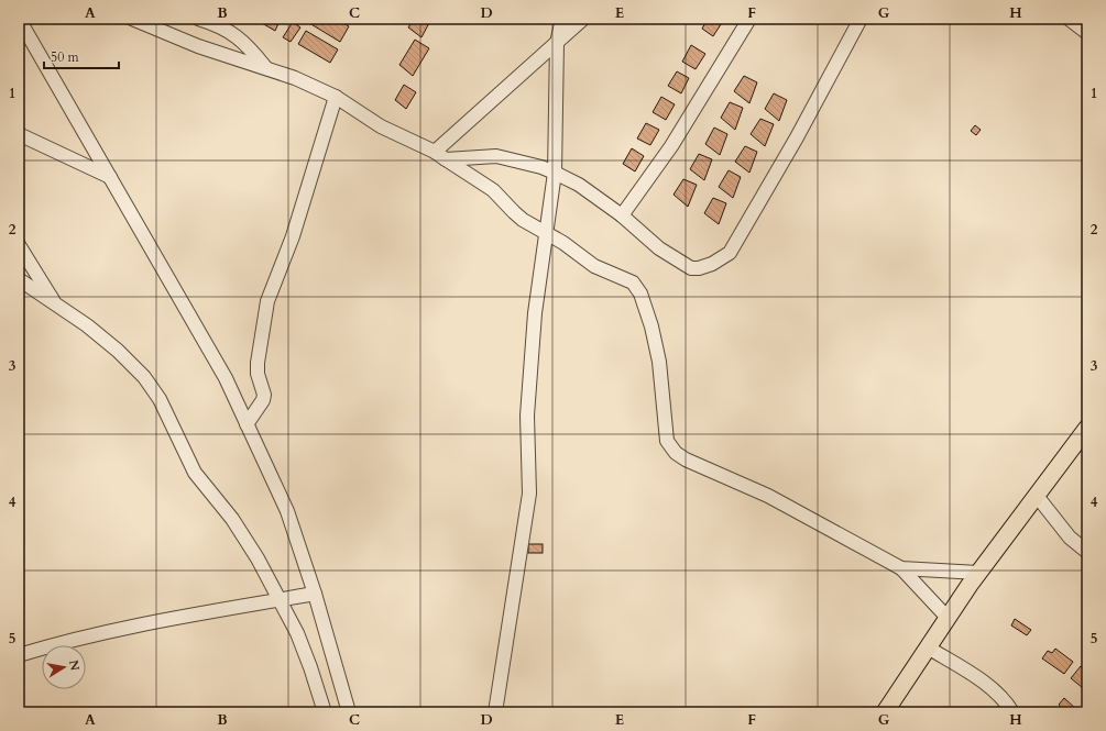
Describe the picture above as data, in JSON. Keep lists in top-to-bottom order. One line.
{"scale_bar":"50 m","north":"right","grid":{"columns":["A","B","C","D","E","F","G","H"],"rows":["1","2","3","4","5"]}}
